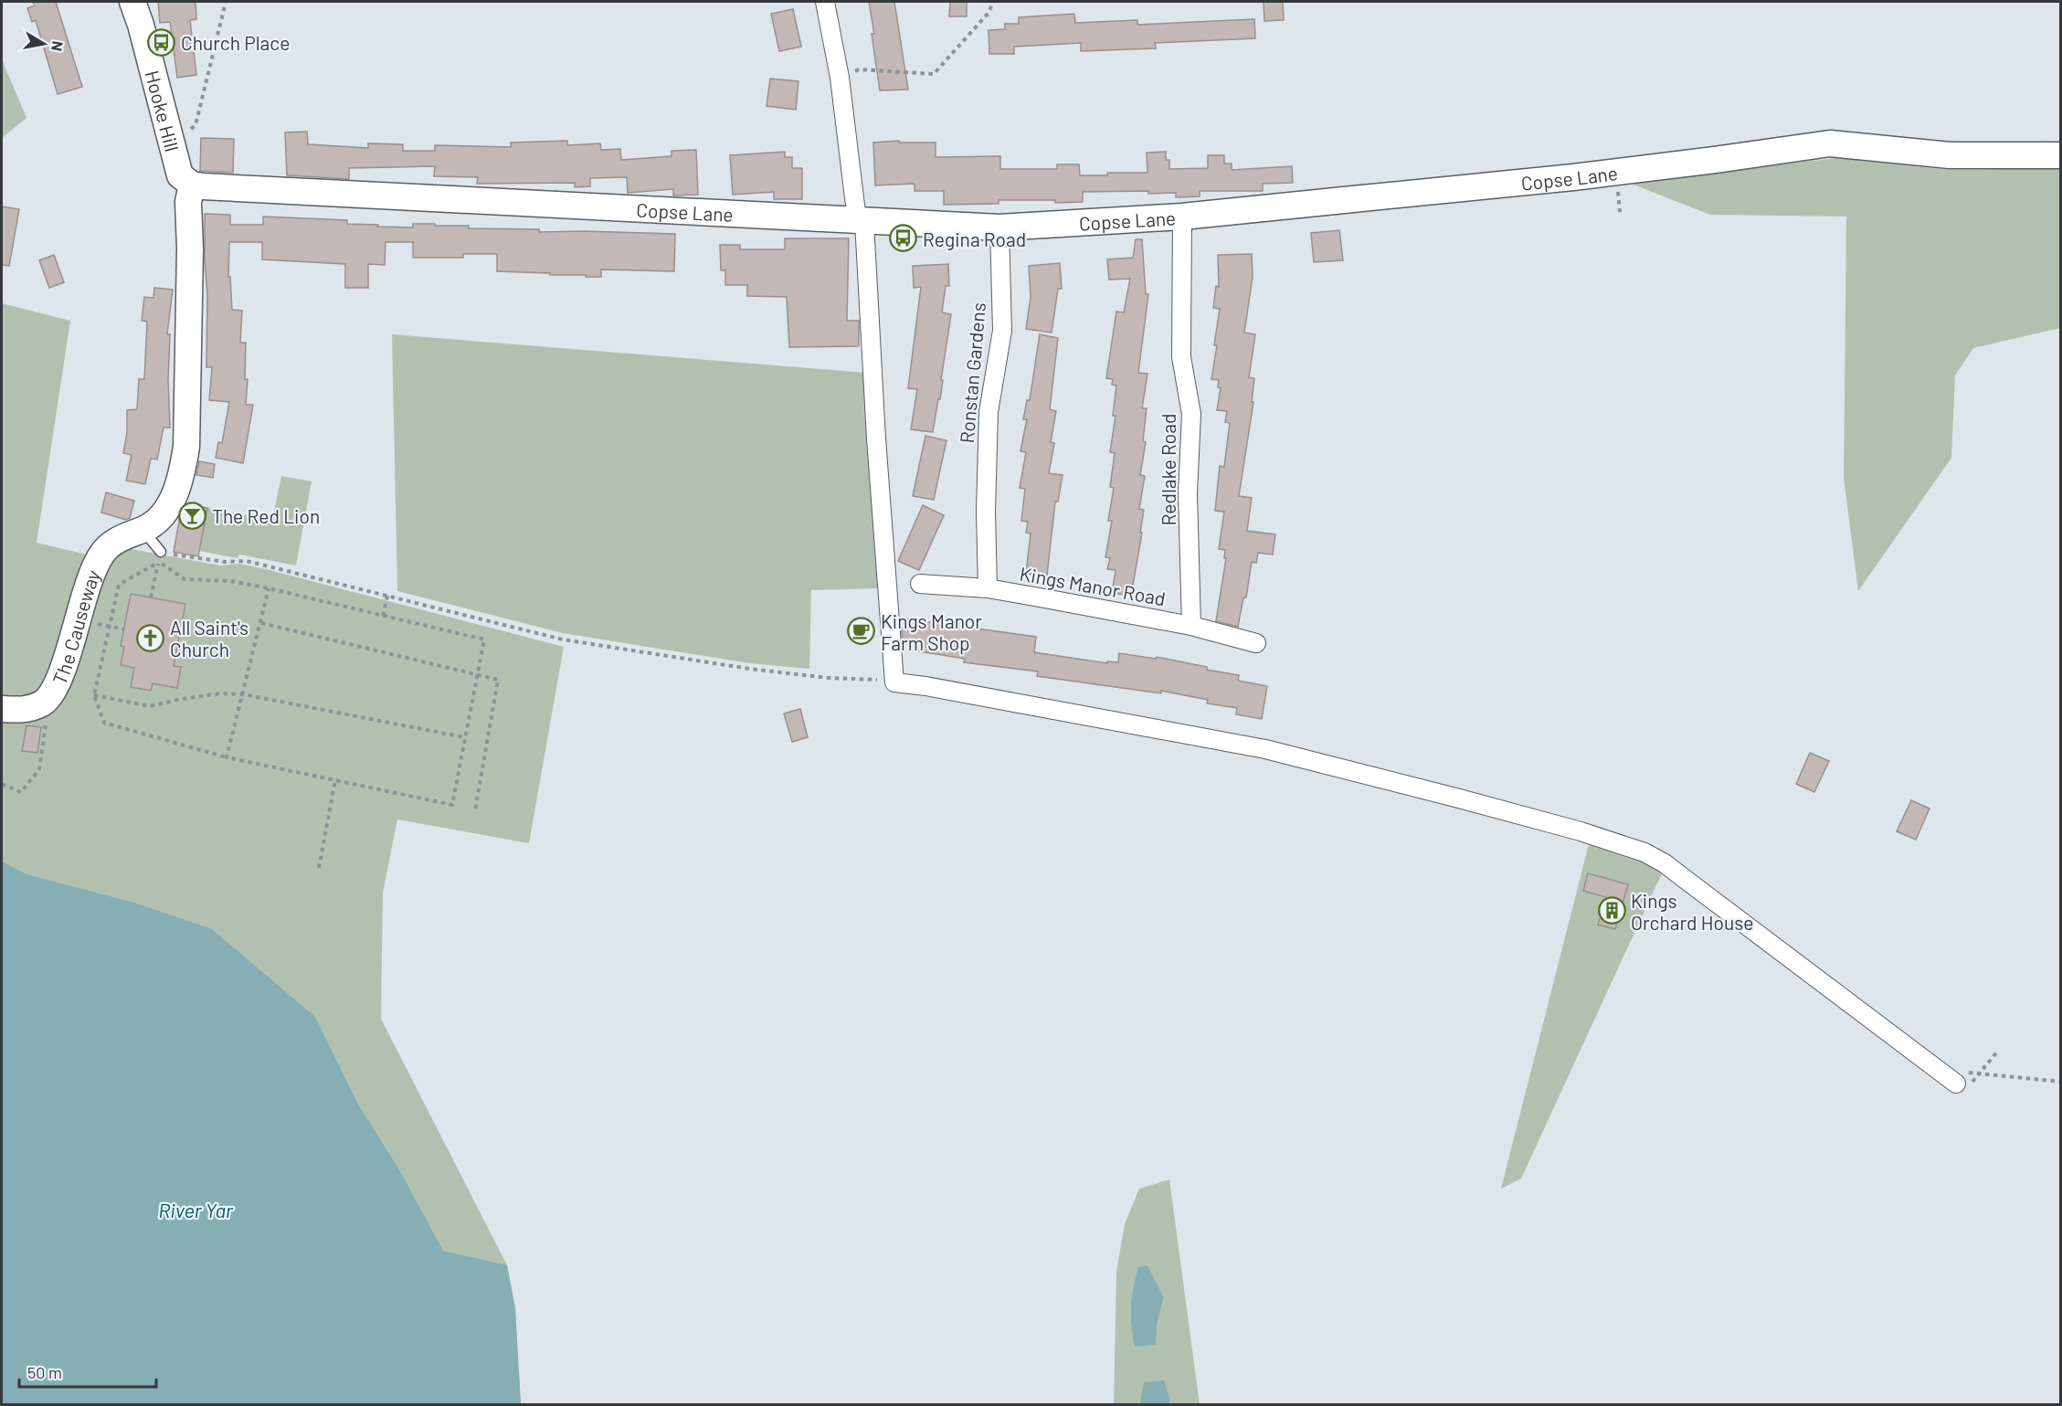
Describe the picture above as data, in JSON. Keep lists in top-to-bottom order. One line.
{"streets":{"street":["Hooke Hill","Copse Lane","Ronstan Gardens","Redlake Road","Kings Manor Road","The Causeway"]},"crossings":[["Hooke Hill","Copse Lane"],["Copse Lane","Ronstan Gardens"],["Copse Lane","Redlake Road"],["Ronstan Gardens","Kings Manor Road"],["Redlake Road","Kings Manor Road"]],"water":["River Yar"],"places":{"bus stop":["Church Place","Regina Road"],"bar":["The Red Lion"],"cafe":["Kings Manor Farm Shop"],"church":["All Saint's Church"],"building":["Kings Orchard House"]},"scale_bar":"50 m","north":"right"}
